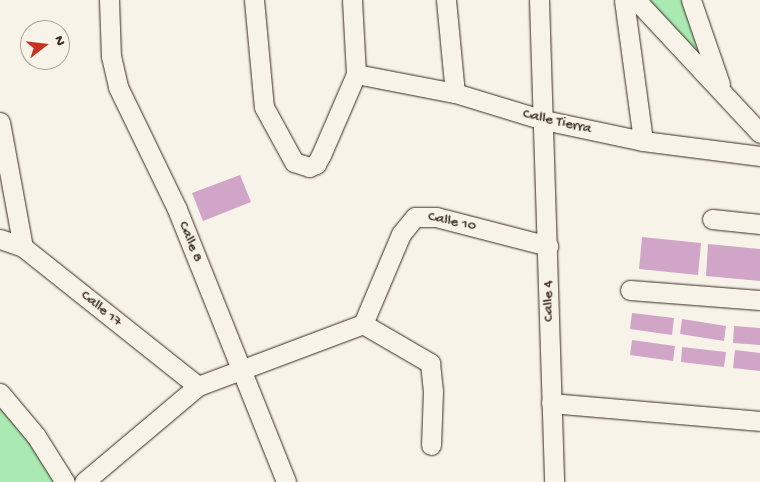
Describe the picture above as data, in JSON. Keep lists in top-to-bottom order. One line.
{"streets":{"street":["Calle Tierra","Calle 10","Calle 8","Calle 4","Calle 17"]},"crossings":[["Calle Tierra","Calle 4"],["Calle 10","Calle 4"]],"north":"right"}
